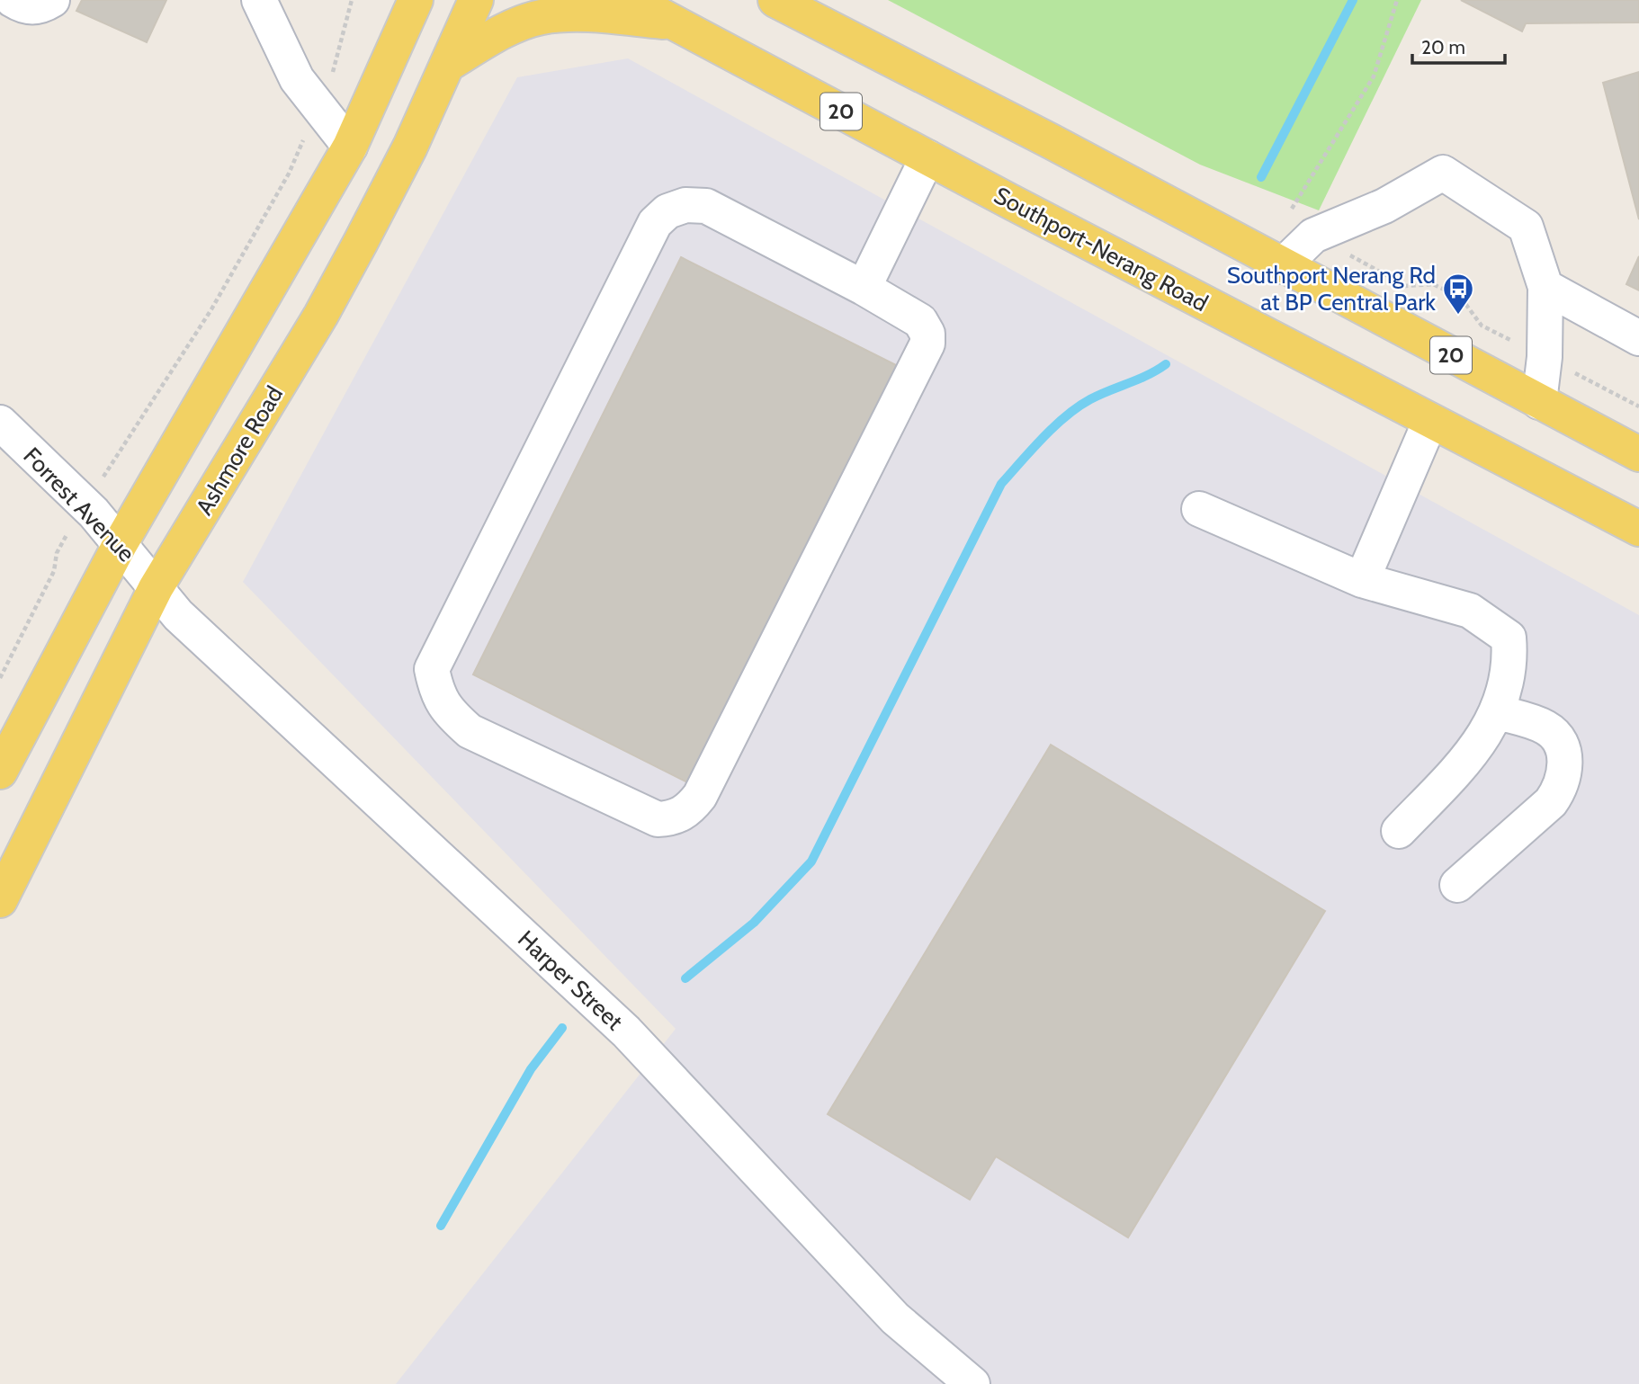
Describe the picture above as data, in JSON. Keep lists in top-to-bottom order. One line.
{"streets":{"main road":["20","Southport-Nerang Road","Ashmore Road"],"street":["Forrest Avenue","Harper Street"]},"crossings":[["Ashmore Road","Forrest Avenue"],["Ashmore Road","Harper Street"],["Forrest Avenue","Harper Street"]],"places":{"bus stop":["Southport Nerang Rd at BP Central Park"]},"scale_bar":"20 m"}
